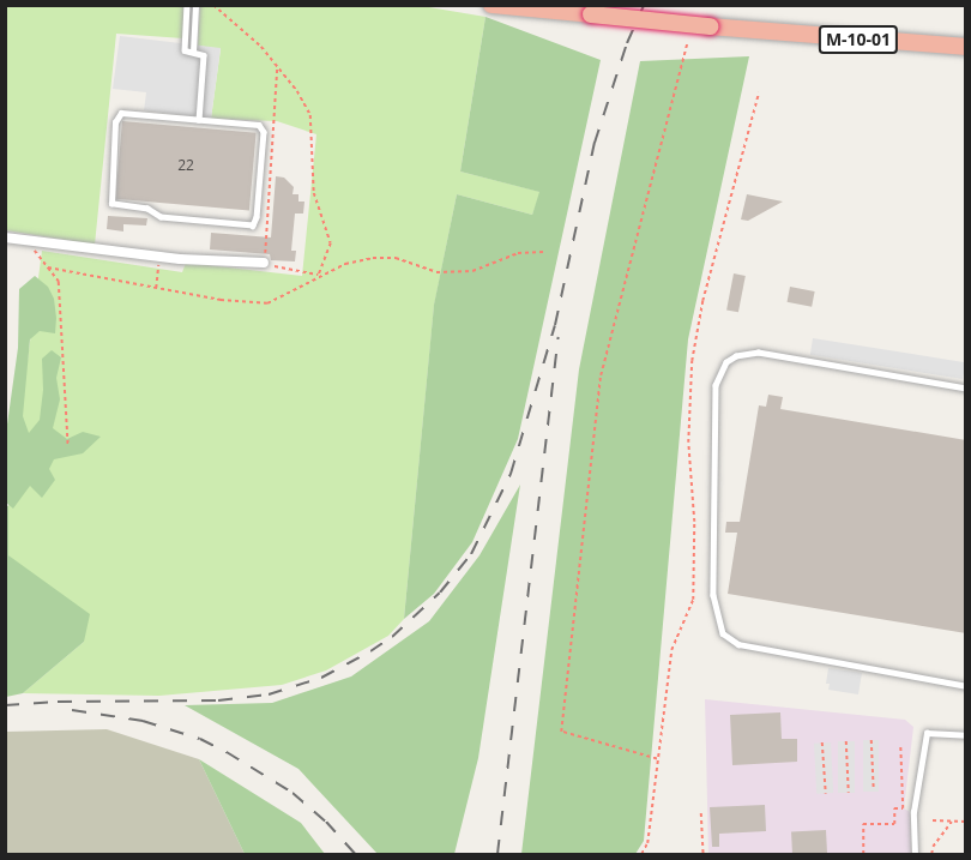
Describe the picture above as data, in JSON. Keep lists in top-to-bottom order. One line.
{"streets":{"highway":["М-10-01"]},"house_numbers":["22"]}
